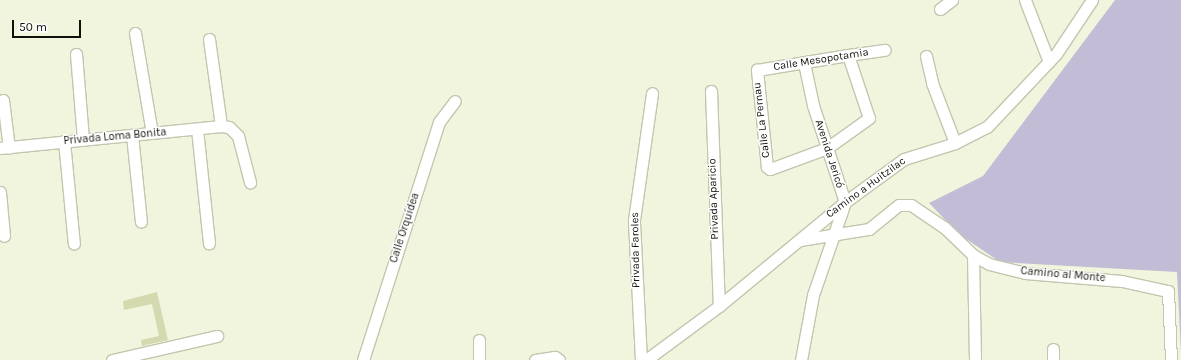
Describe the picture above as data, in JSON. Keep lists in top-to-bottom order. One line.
{"streets":{"street":["Calle Mesopotamia","Calle La Pernau","Privada Loma Bonita","Avenida Jericó","Camino a Huitzilac","Privada Aparicio","Calle Orquídea","Privada Faroles","Camino al Monte"]},"crossings":[["Calle Mesopotamia","Calle La Pernau"],["Calle Mesopotamia","Avenida Jericó"],["Calle La Pernau","Avenida Jericó"],["Avenida Jericó","Camino a Huitzilac"],["Avenida Jericó","Camino al Monte"],["Camino a Huitzilac","Privada Aparicio"],["Camino a Huitzilac","Camino al Monte"]],"scale_bar":"50 m"}
